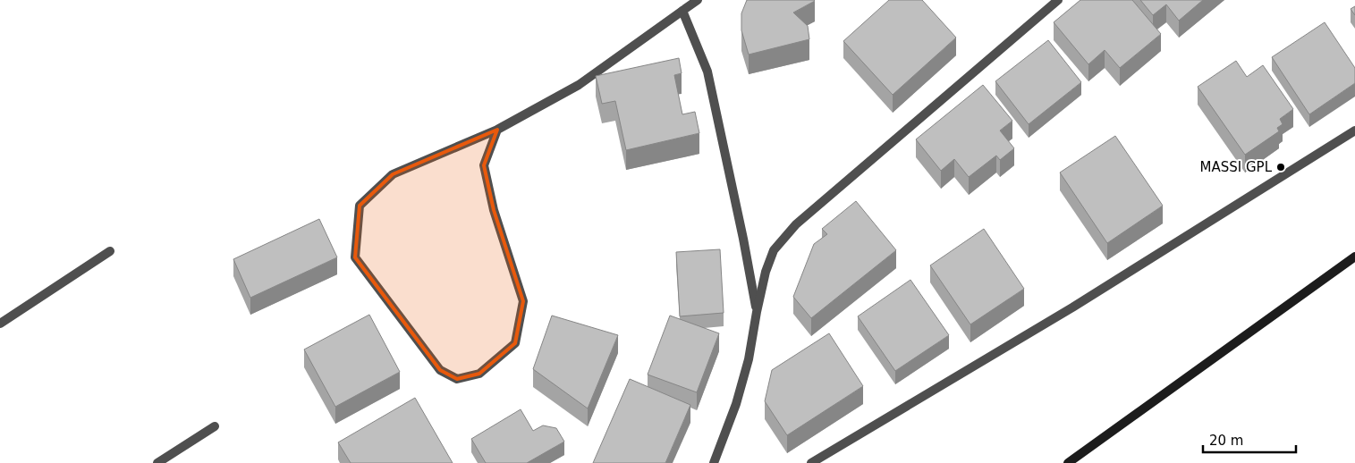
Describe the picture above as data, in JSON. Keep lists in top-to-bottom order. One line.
{"places":["MASSI GPL"],"scale_bar":"20 m"}
